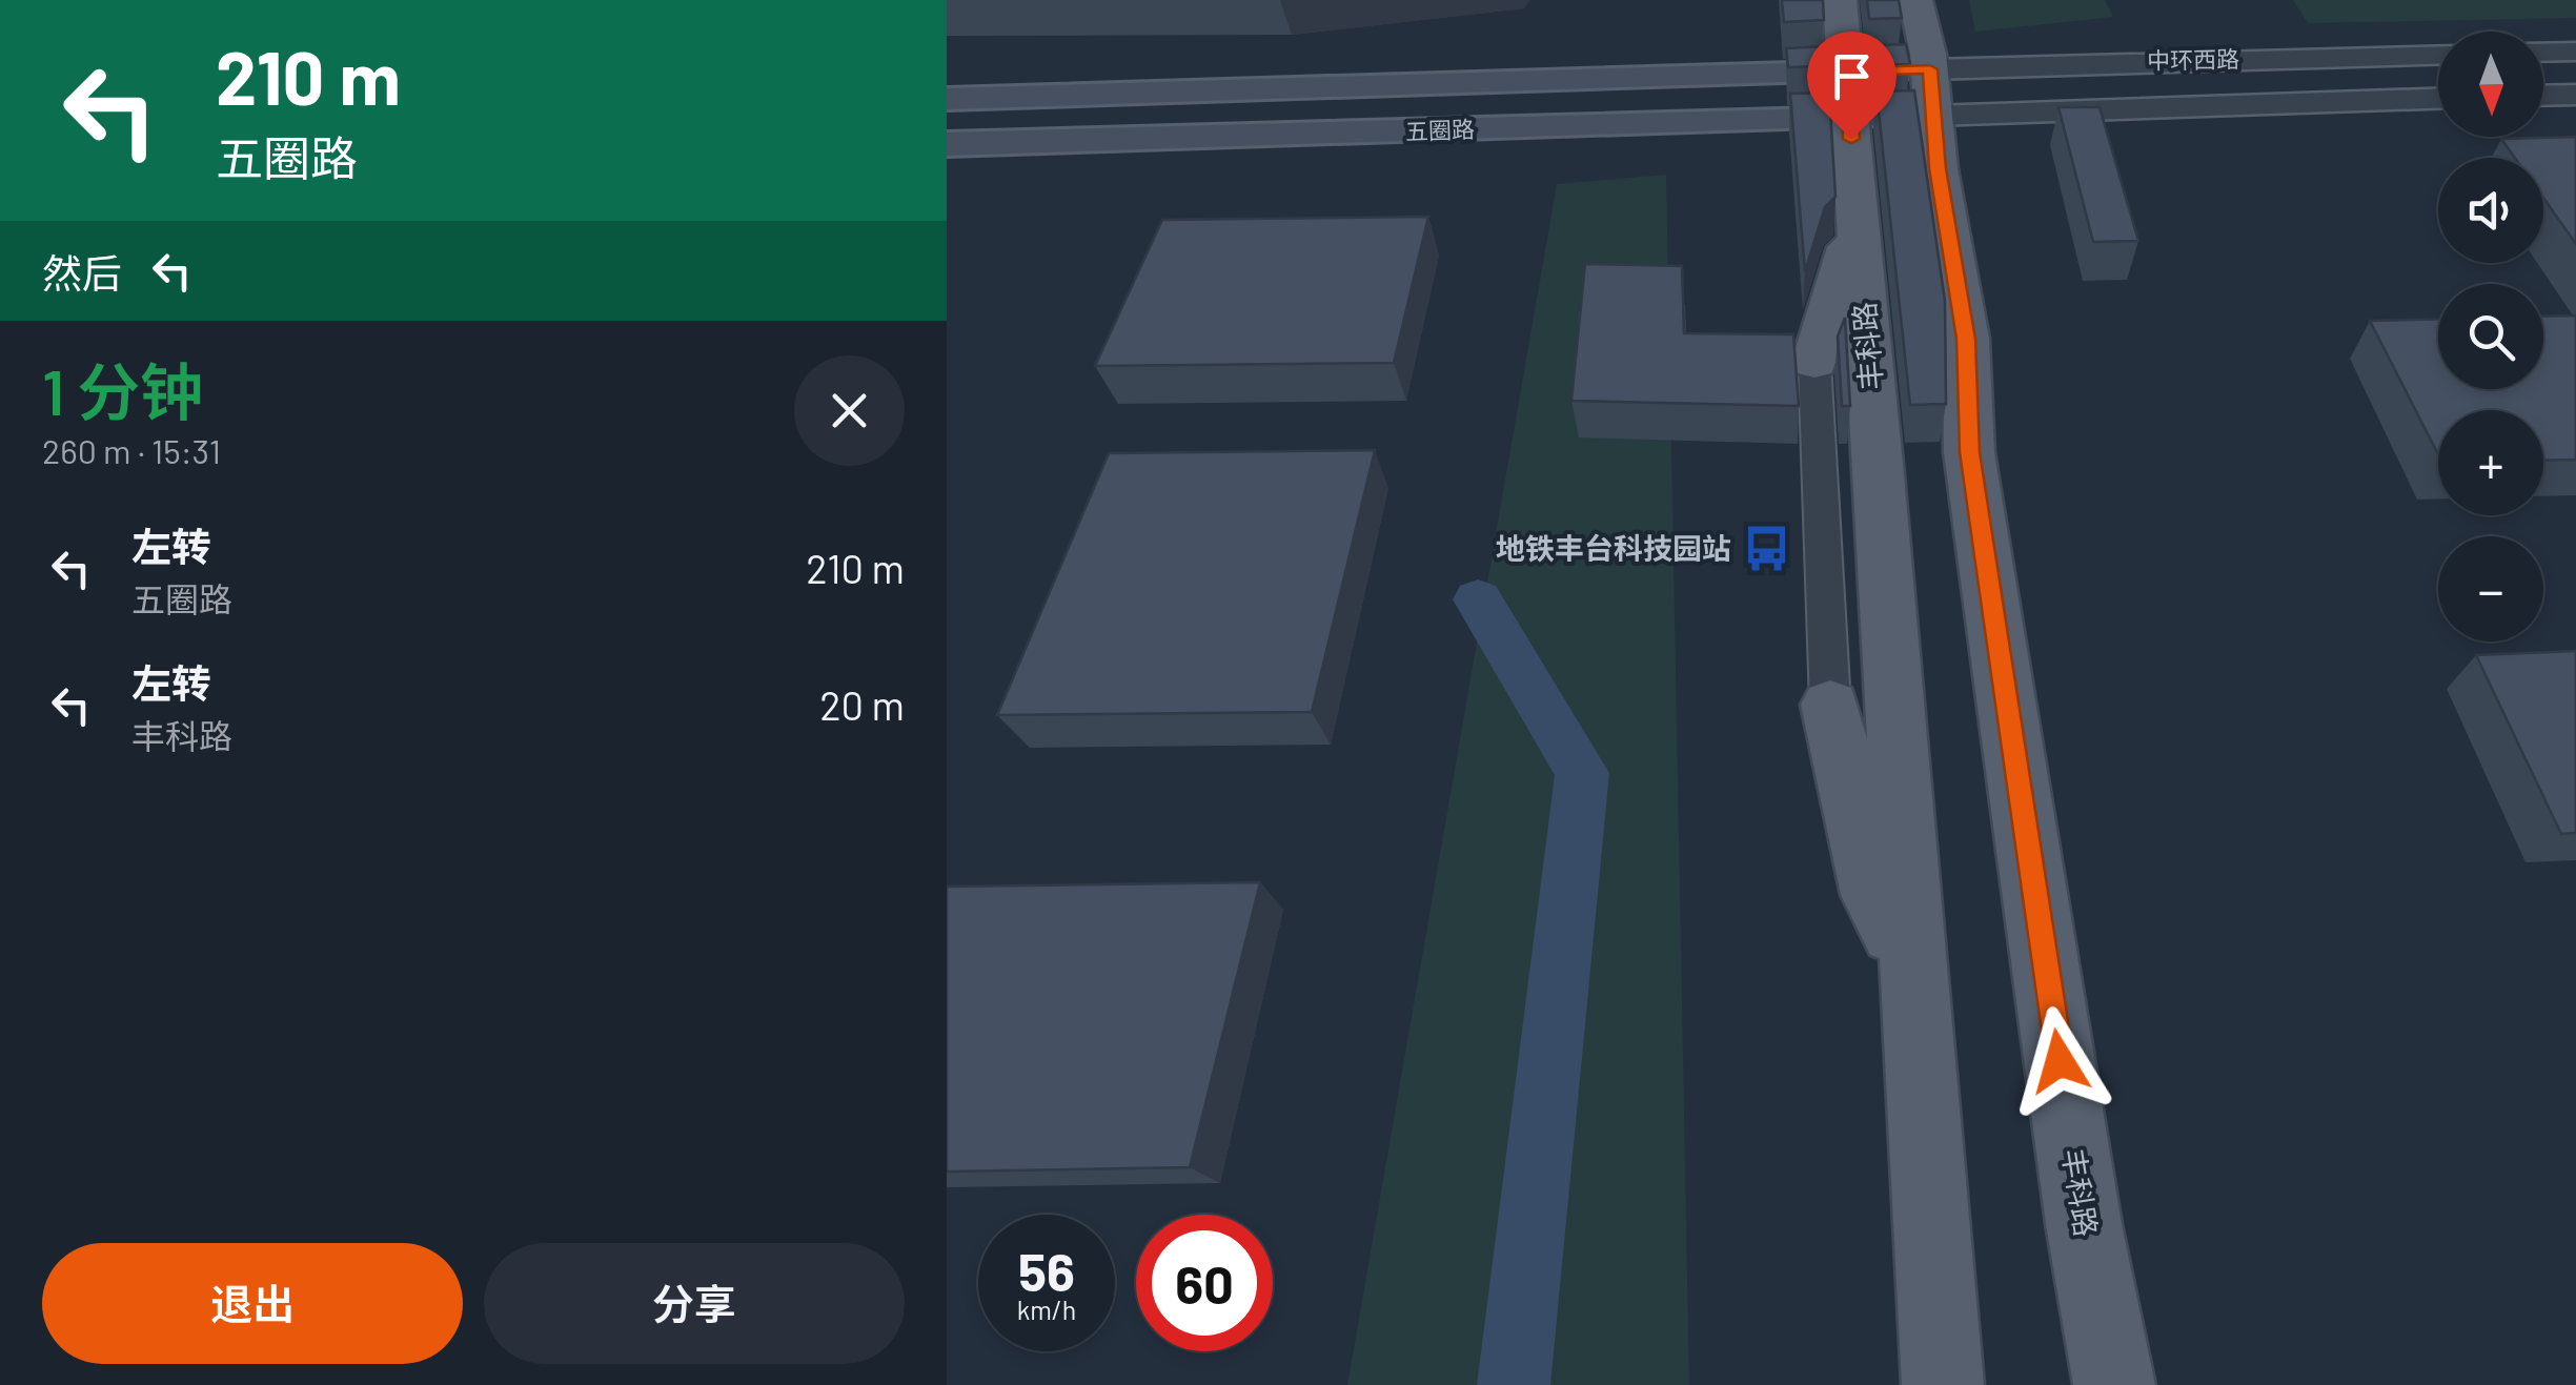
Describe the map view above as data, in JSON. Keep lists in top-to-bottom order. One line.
{"streets":{"main road":["五圈路","丰科路"],"street":["中环西路"]},"crossings":[["中环西路","五圈路"],["中环西路","丰科路"],["五圈路","丰科路"]],"places":{"bus stop":["地铁丰台科技园站"]},"north":"bottom","page":{"turn":["210 m","五圈路"],"map_buttons":["+","−"],"then":"然后","heading":["1 分钟","260 m · 15:31"],"list":[{"name":"左转","note":"五圈路","value":"210 m"},{"name":"左转","note":"丰科路","value":"20 m"}],"speed":"56 km/h","limit":"60","buttons":["退出","分享"]}}
